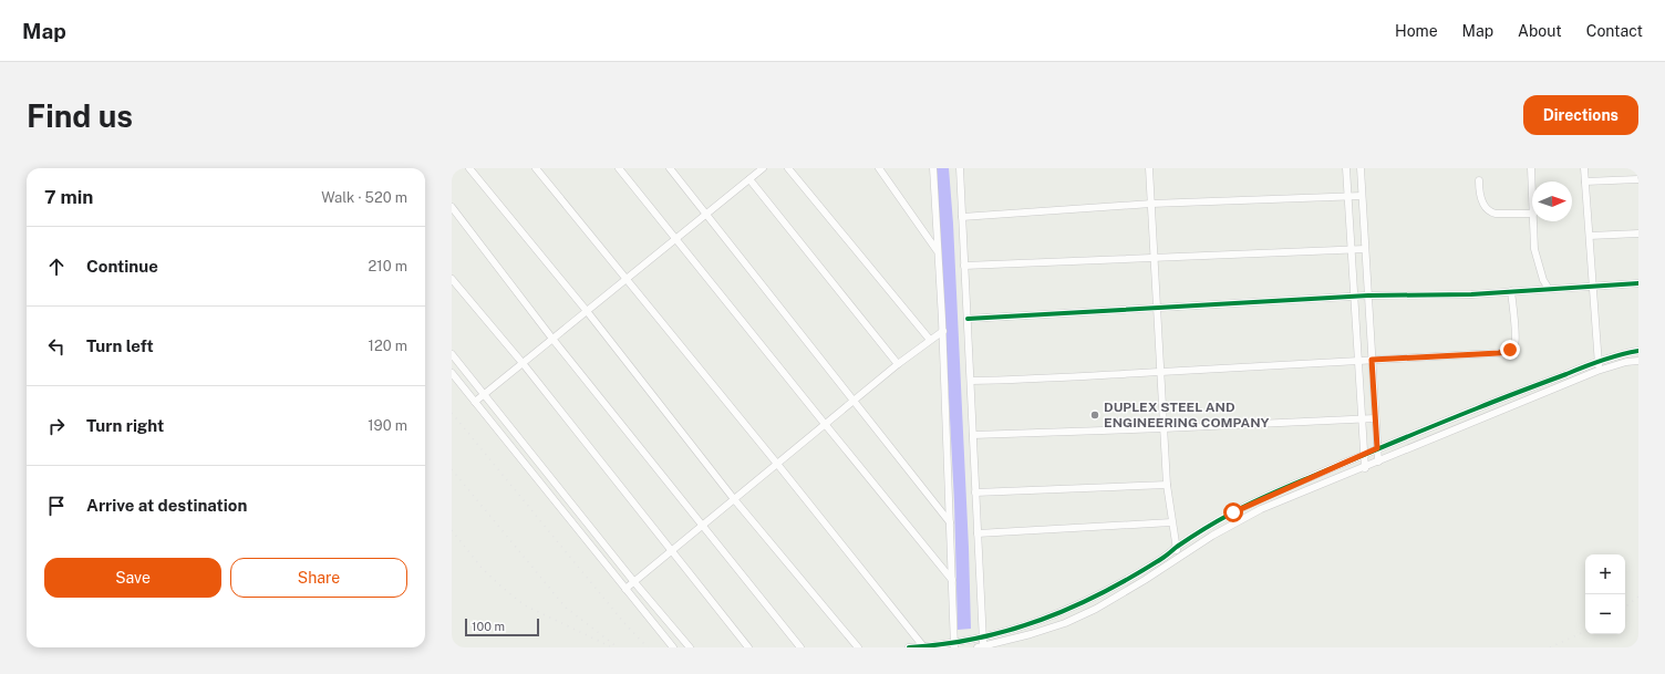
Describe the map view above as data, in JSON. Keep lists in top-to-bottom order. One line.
{"places":["DUPLEX STEEL AND ENGINEERING COMPANY"],"scale_bar":"100 m","north":"right","page":{"header":"Map","nav":["Home","Map","About","Contact"],"buttons":["Directions",["Save","Share"]],"title":"Find us","heading":["7 min","Walk · 520 m"],"list":[["Continue","210 m"],["Turn left","120 m"],["Turn right","190 m"],"Arrive at destination"],"map_buttons":["+","−"],"scale":"100 m"}}
